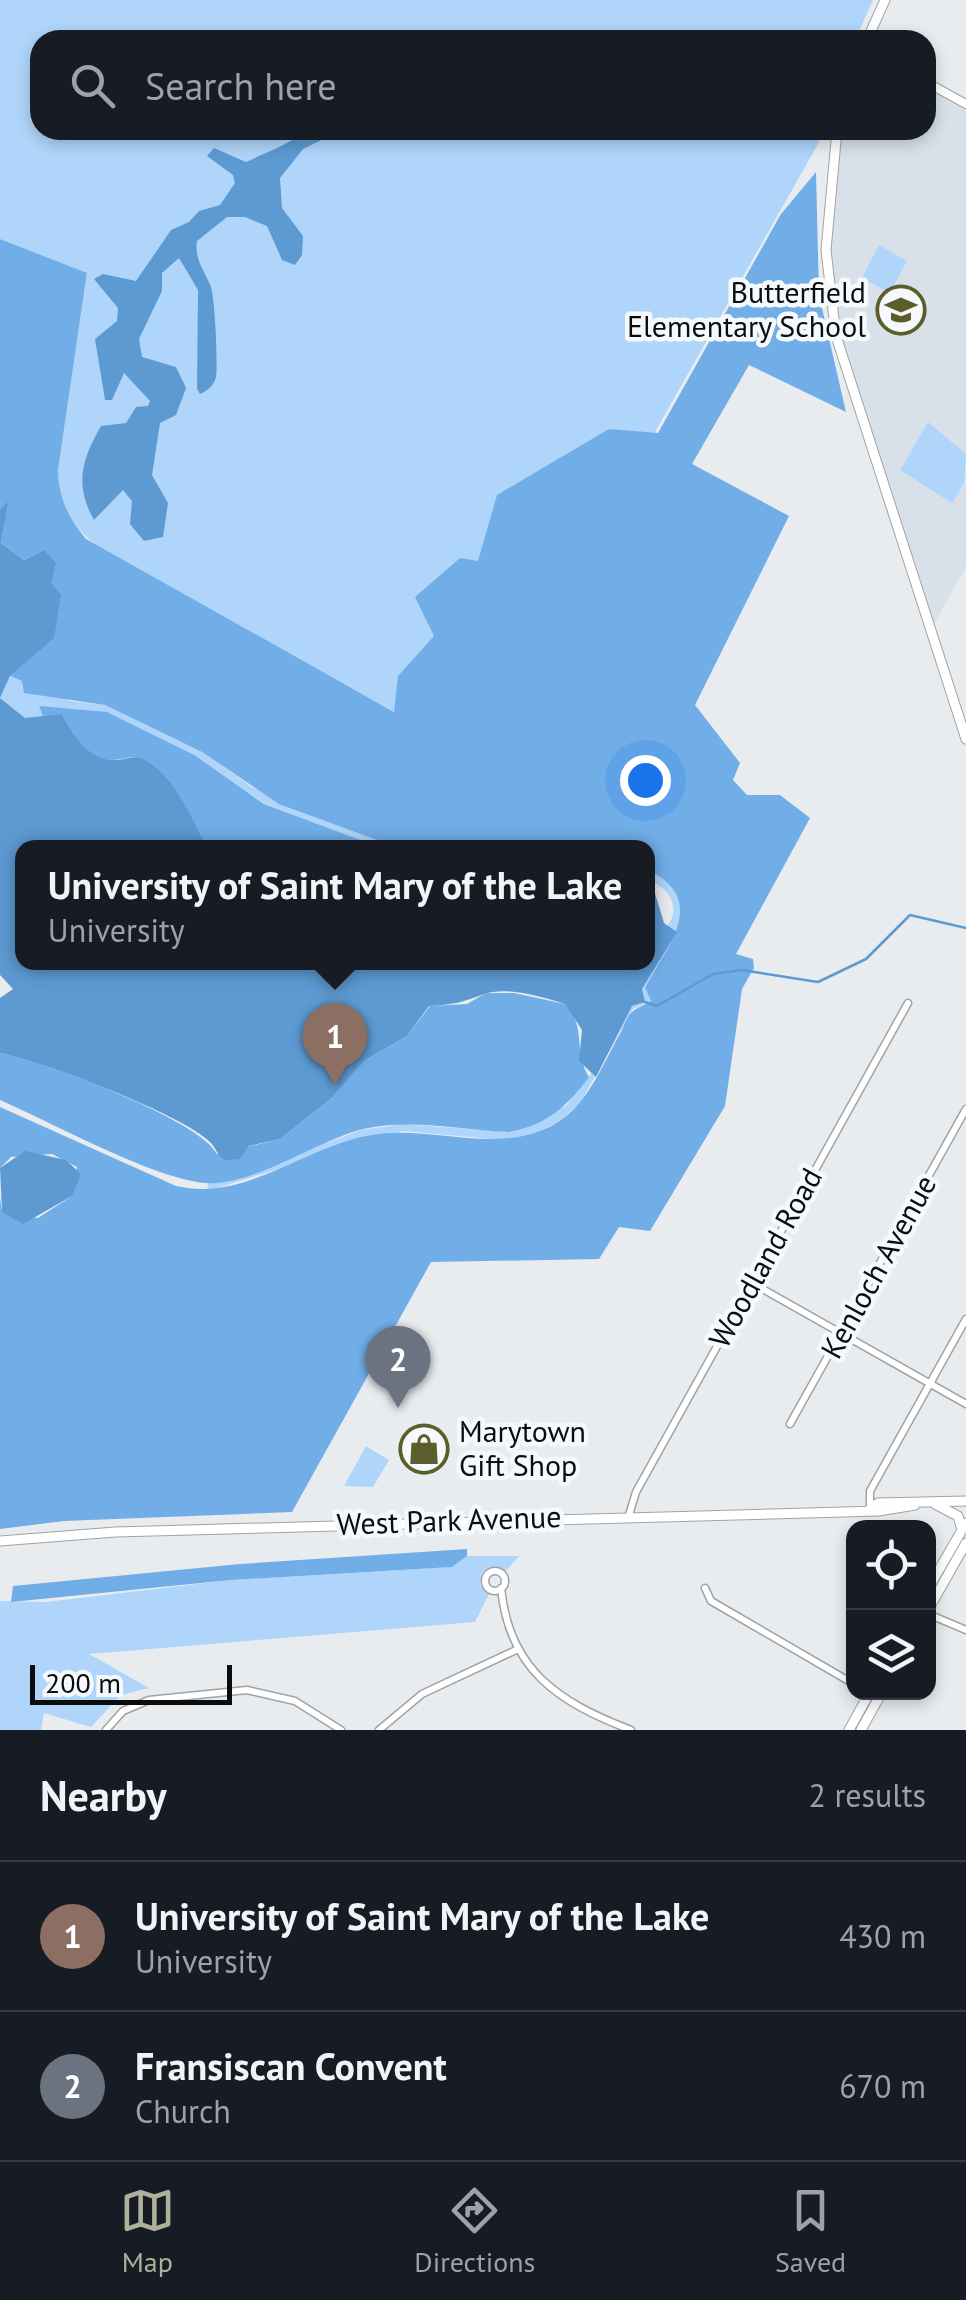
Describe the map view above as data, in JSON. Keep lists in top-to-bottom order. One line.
{"streets":{"main road":["West Park Avenue"],"street":["Woodland Road","Kenloch Avenue"]},"crossings":[["Woodland Road","West Park Avenue"]],"places":{"school or university":["Butterfield Elementary School"],"shop":["Marytown Gift Shop"]},"scale_bar":"200 m","page":{"search":"Search here","popup":["University of Saint Mary of the Lake","University"],"pins":["1","2"],"scale":"200 m","heading":["Nearby","2 results"],"list":[{"mark":"1","name":"University of Saint Mary of the Lake","note":"University","value":"430 m"},{"mark":"2","name":"Fransiscan Convent","note":"Church","value":"670 m"}],"nav":["Map","Directions","Saved"]}}
